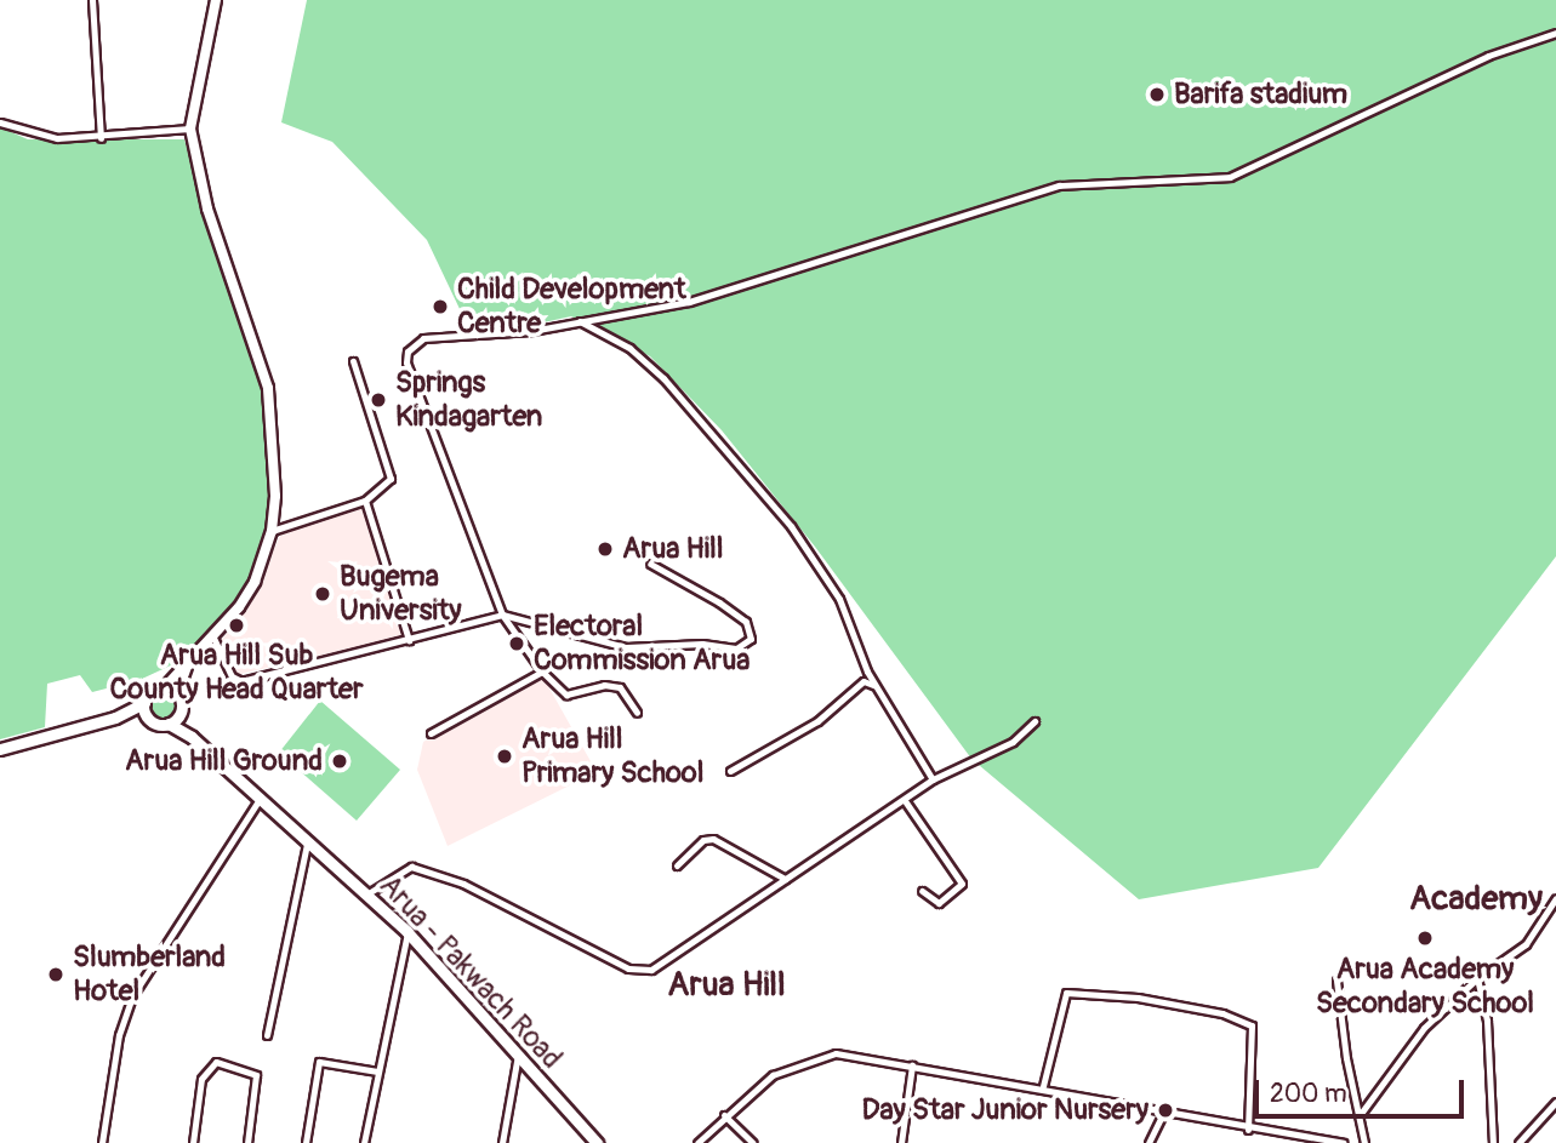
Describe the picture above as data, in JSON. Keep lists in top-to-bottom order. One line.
{"streets":{"main road":["Arua - Pakwach Road"]},"districts":["Academy","Arua Hill"],"places":["Barifa stadium","Child Development Centre","Springs Kindagarten","Arua Hill","Bugema University","Arua Hill Sub County Head Quarter","Electoral Commission Arua","Arua Hill Primary School","Arua Hill Ground","Arua Academy Secondary School","Slumberland Hotel","Day Star Junior Nursery"],"scale_bar":"200 m"}
